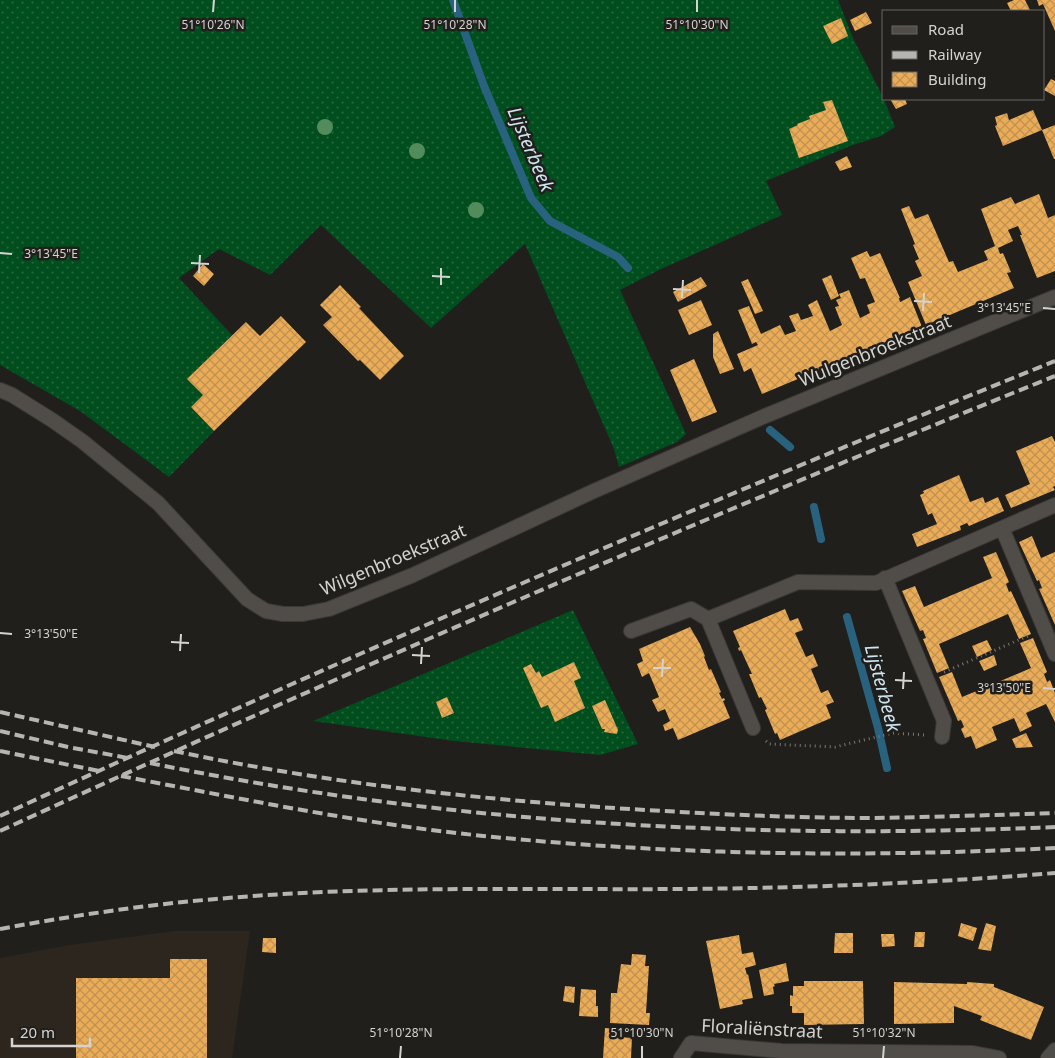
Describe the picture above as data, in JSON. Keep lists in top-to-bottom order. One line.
{"streets":{"street":["Wulgenbroekstraat","Wilgenbroekstraat","Floraliënstraat"]},"crossings":[["Wulgenbroekstraat","Wilgenbroekstraat"]],"water":["Lijsterbeek"],"legend":["Road","Railway","Building"],"scale_bar":"20 m","coordinates":["51°10'26\"N","51°10'28\"N","51°10'30\"N","3°13'45\"E","3°13'50\"E","51°10'32\"N"]}
